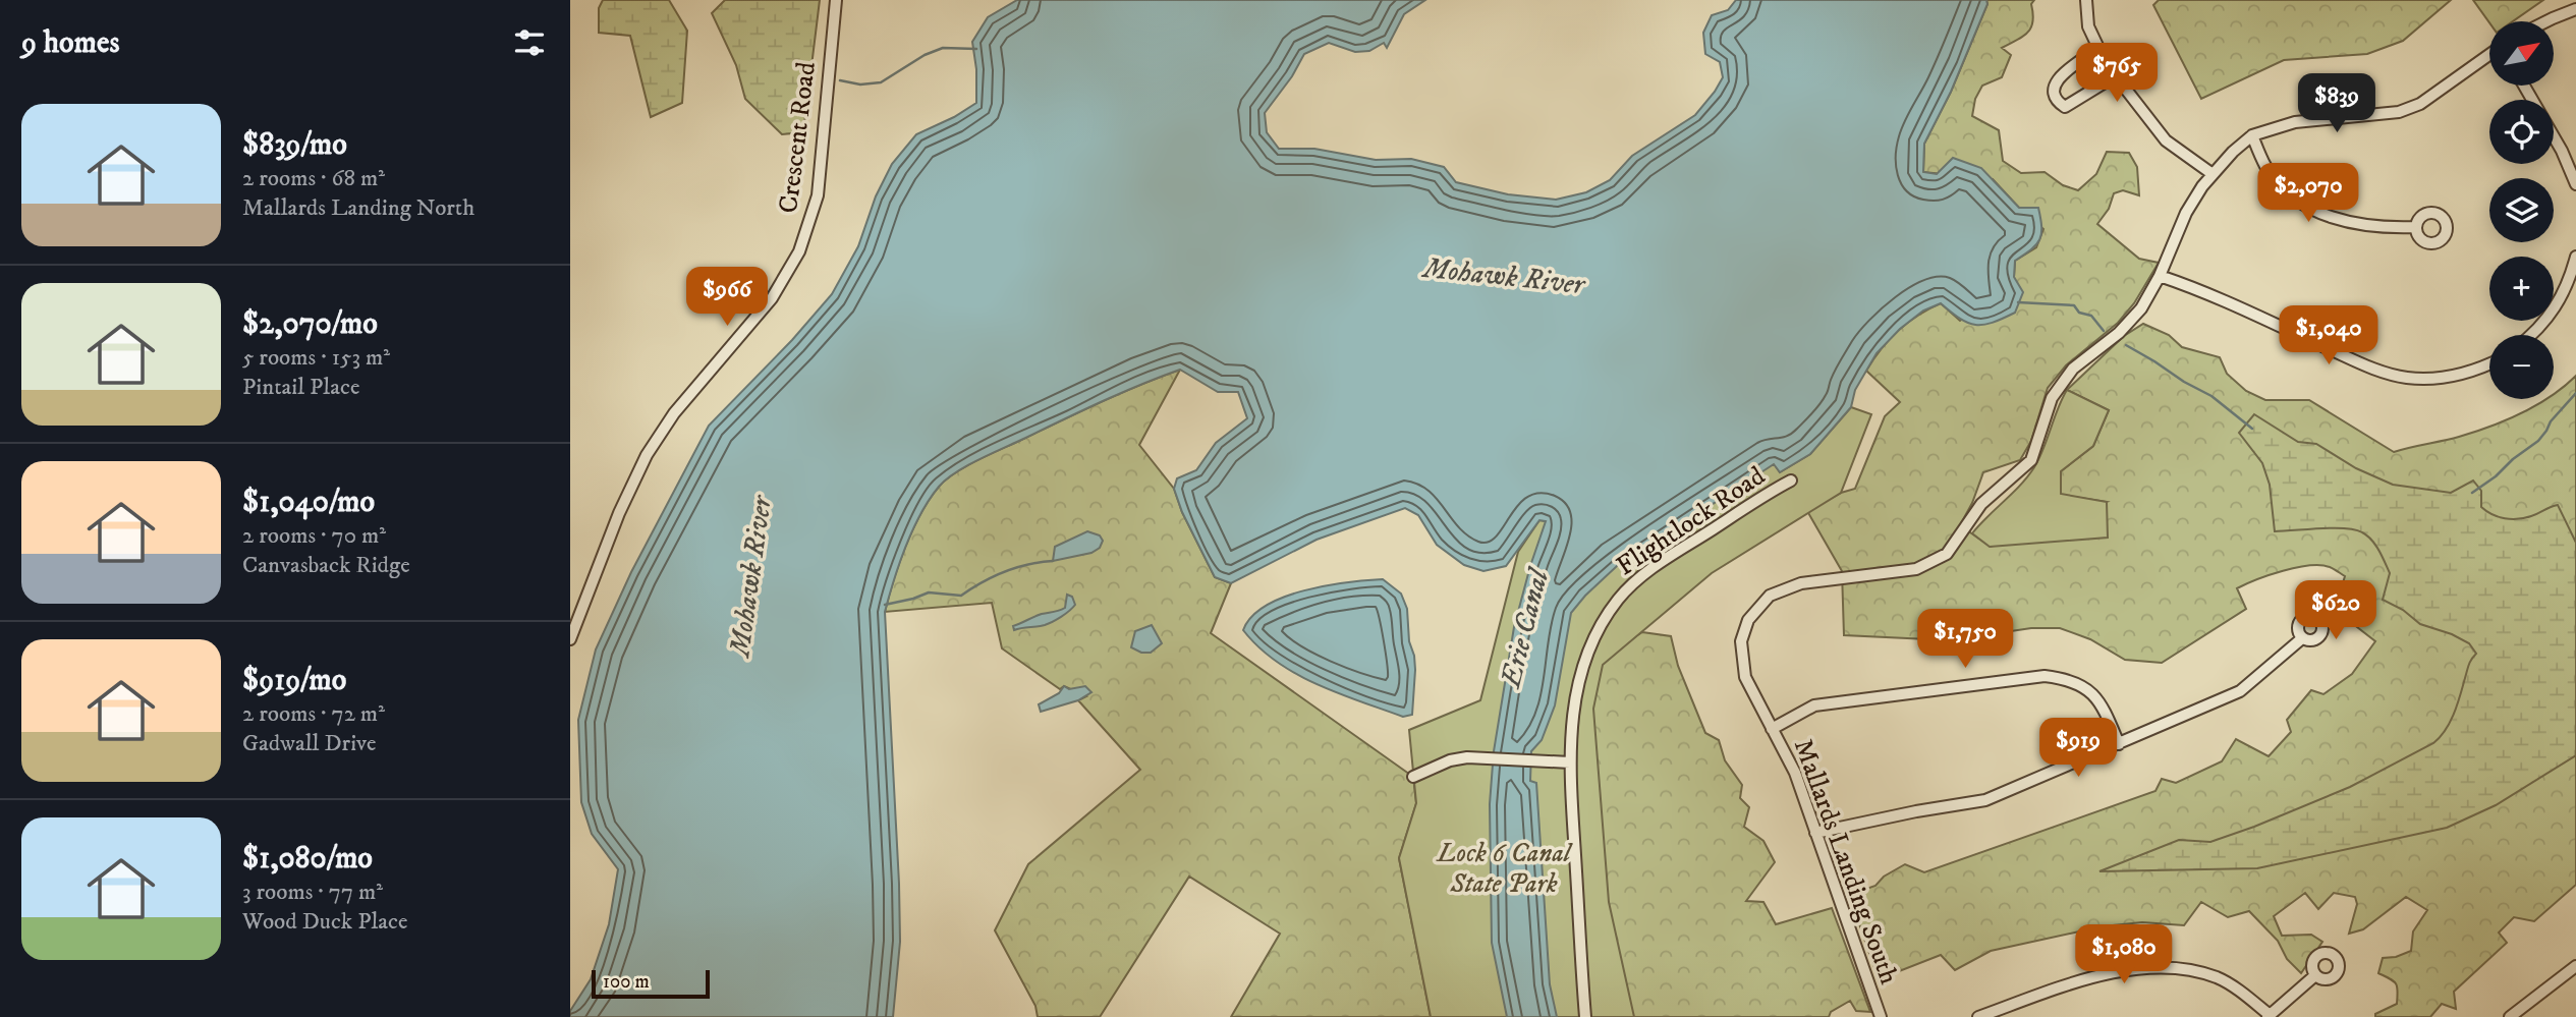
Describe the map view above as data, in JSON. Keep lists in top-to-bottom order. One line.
{"streets":{"street":["Crescent Road","Flightlock Road","Mallards Landing South"]},"water":["Mohawk River","Erie Canal"],"parks":["Lock 6 Canal State Park"],"scale_bar":"100 m","north":"top right","page":{"heading":"9 homes","map_buttons":["+","−"],"price":["$765","$839","$2,070","$966","$1,040","$620","$1,750","$919","$1,080"],"list":[{"name":"$839/mo","note":"2 rooms · 68 m² · Mallards Landing North"},{"name":"$2,070/mo","note":"5 rooms · 153 m² · Pintail Place"},{"name":"$1,040/mo","note":"2 rooms · 70 m² · Canvasback Ridge"},{"name":"$919/mo","note":"2 rooms · 72 m² · Gadwall Drive"},{"name":"$1,080/mo","note":"3 rooms · 77 m² · Wood Duck Place"}],"scale":"100 m"}}
